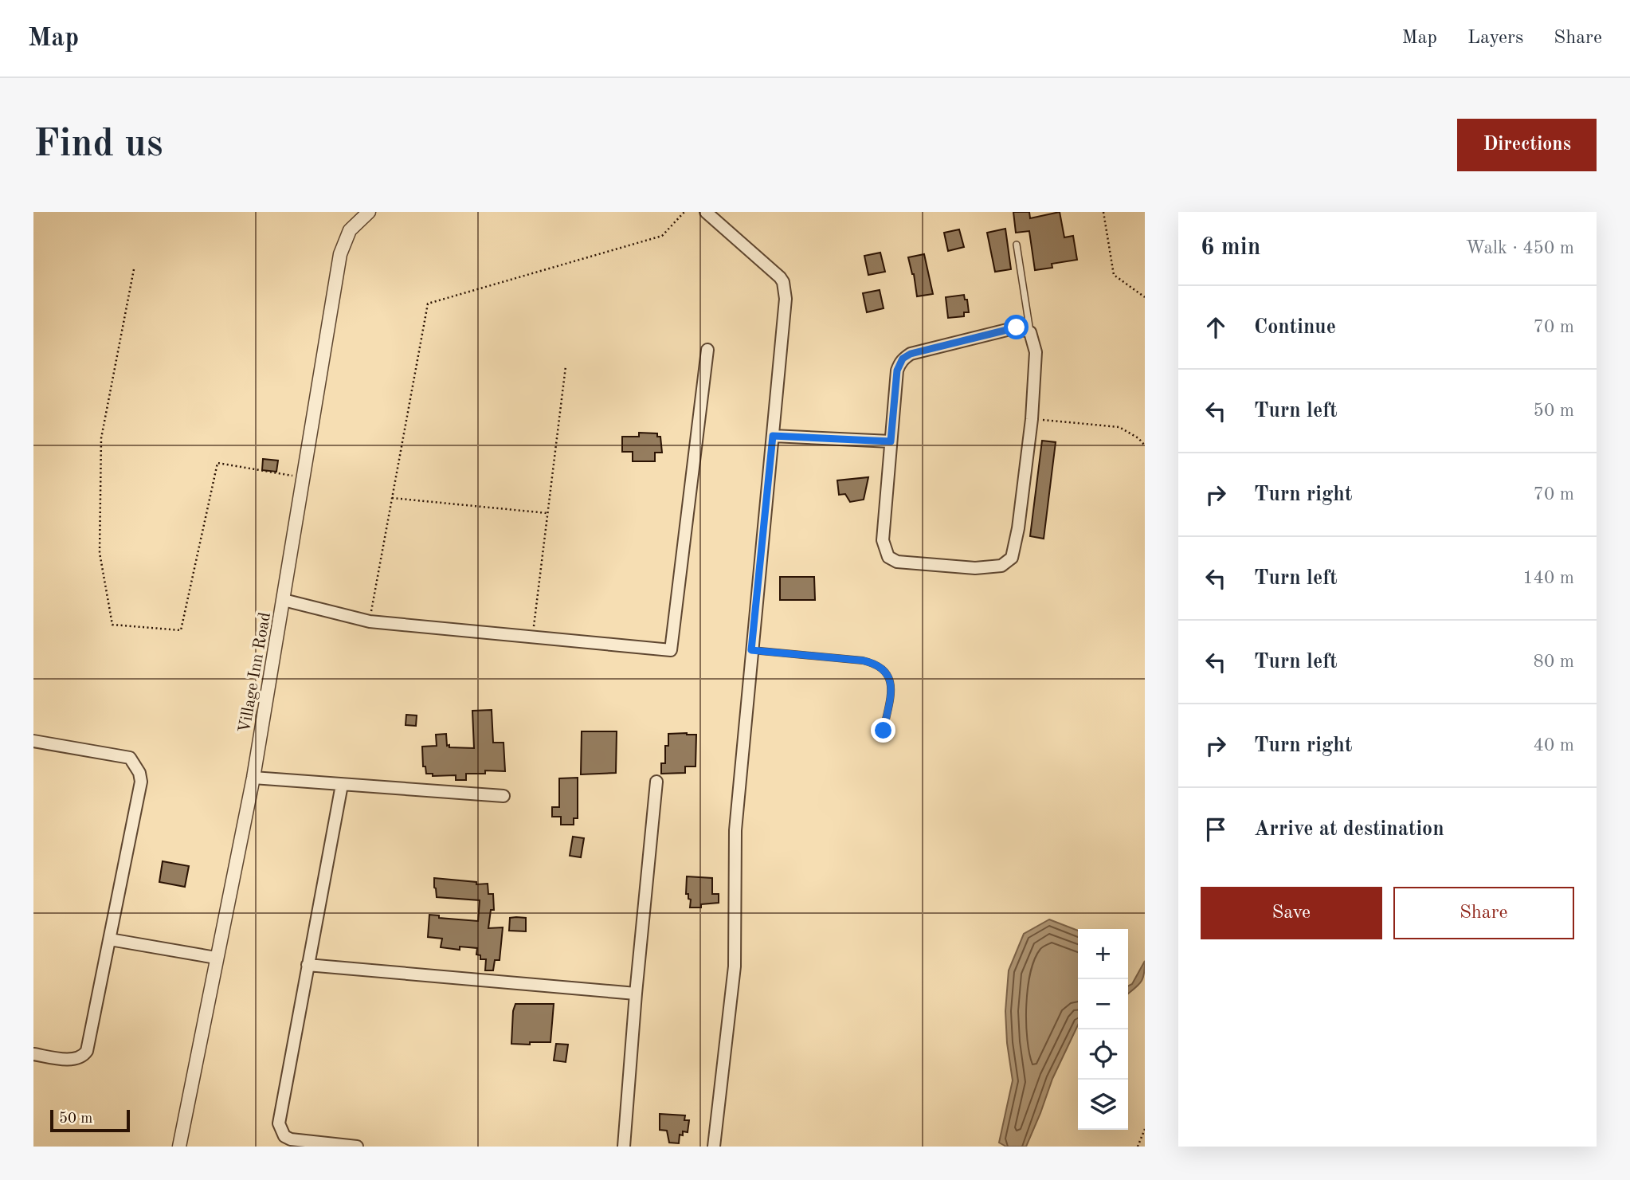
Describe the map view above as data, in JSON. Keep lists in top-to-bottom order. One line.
{"streets":{"street":["Village Inn Road"]},"scale_bar":"50 m","page":{"header":"Map","nav":["Map","Layers","Share"],"buttons":["Directions",["Save","Share"]],"title":"Find us","heading":["6 min","Walk · 450 m"],"list":[["Continue","70 m"],["Turn left","50 m"],["Turn right","70 m"],["Turn left","140 m"],["Turn left","80 m"],["Turn right","40 m"],"Arrive at destination"],"map_buttons":["+","−"],"scale":"50 m"}}
